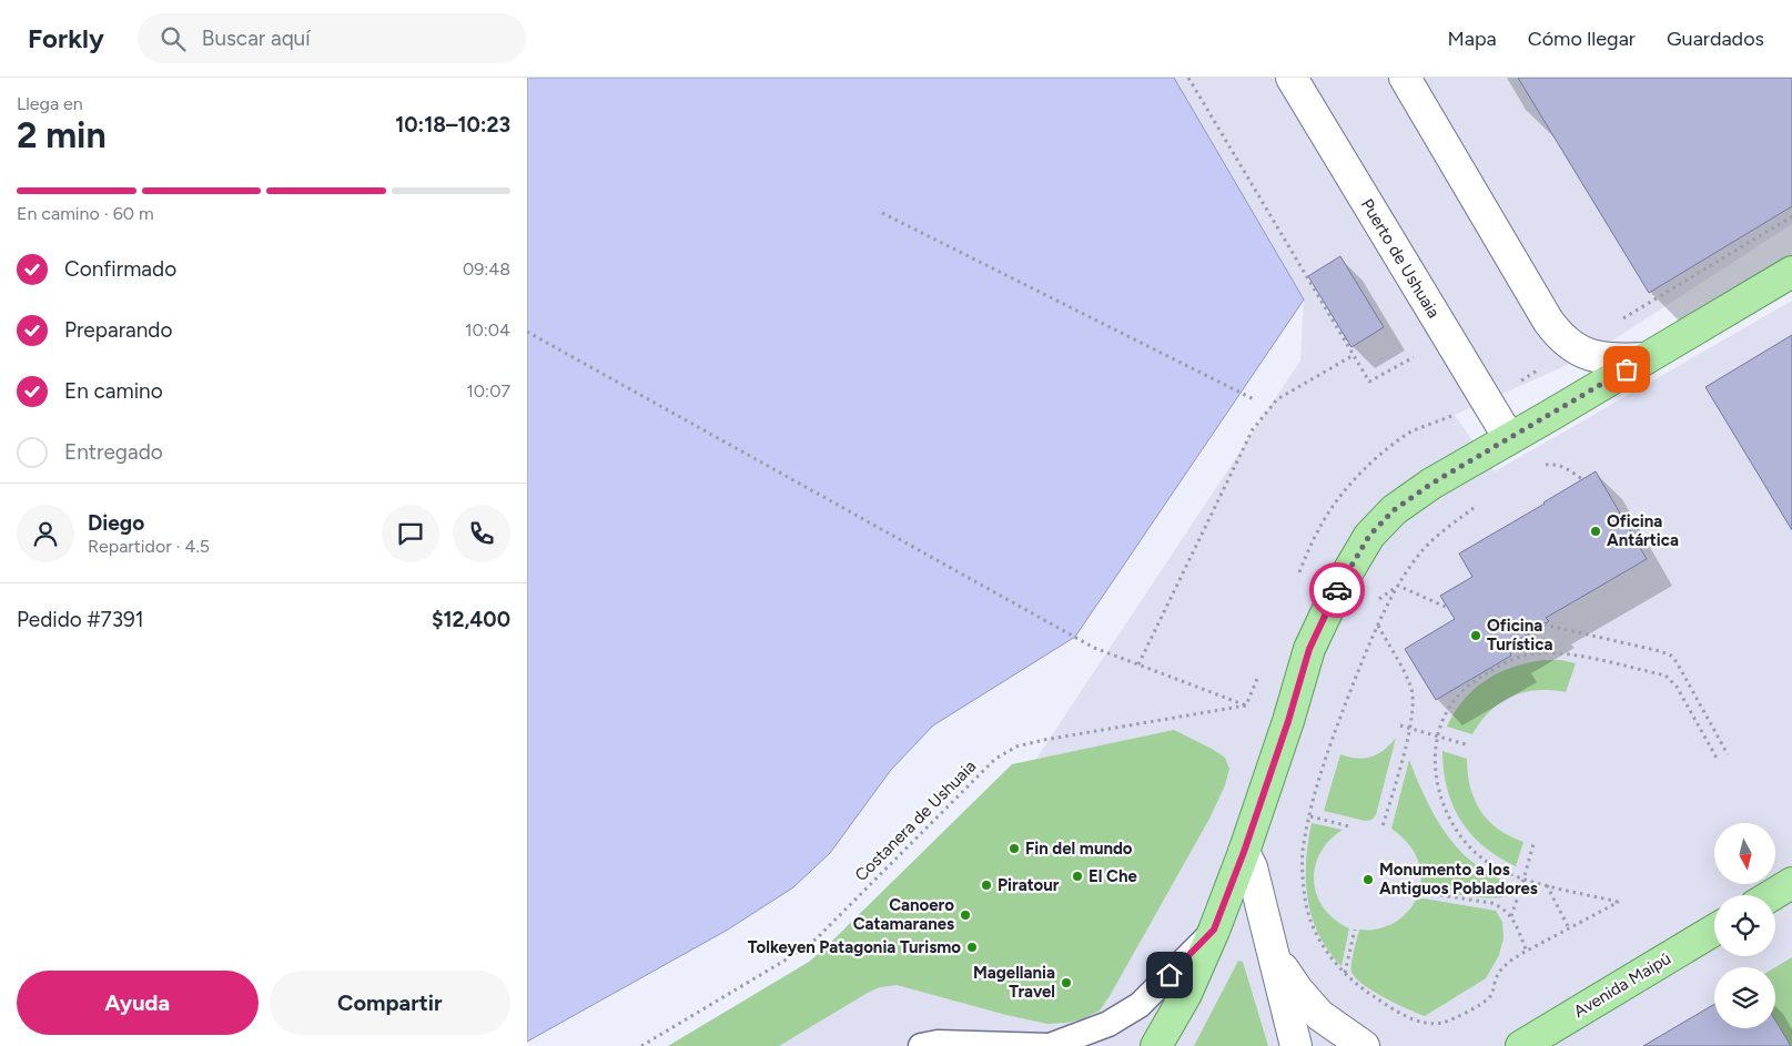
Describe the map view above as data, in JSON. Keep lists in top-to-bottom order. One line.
{"streets":{"main road":["Avenida Maipú"],"street":["Puerto de Ushuaia"],"path":["Costanera de Ushuaia"]},"places":["Oficina Antártica","Oficina Turística","Fin del mundo","El Che","Monumento a los Antiguos Pobladores","Piratour","Canoero Catamaranes","Tolkeyen Patagonia Turismo","Magellania Travel"],"north":"bottom","page":{"header":"Forkly","search":"Buscar aquí","nav":["Mapa","Cómo llegar","Guardados"],"heading":["2 min","Llega en","10:18–10:23"],"panel":["Diego","Repartidor · 4.5","Pedido #7391","$12,400"],"bar":"En camino · 60 m","list":[["Confirmado","09:48"],["Preparando","10:04"],["En camino","10:07"],"Entregado"],"buttons":["Ayuda","Compartir"]}}
